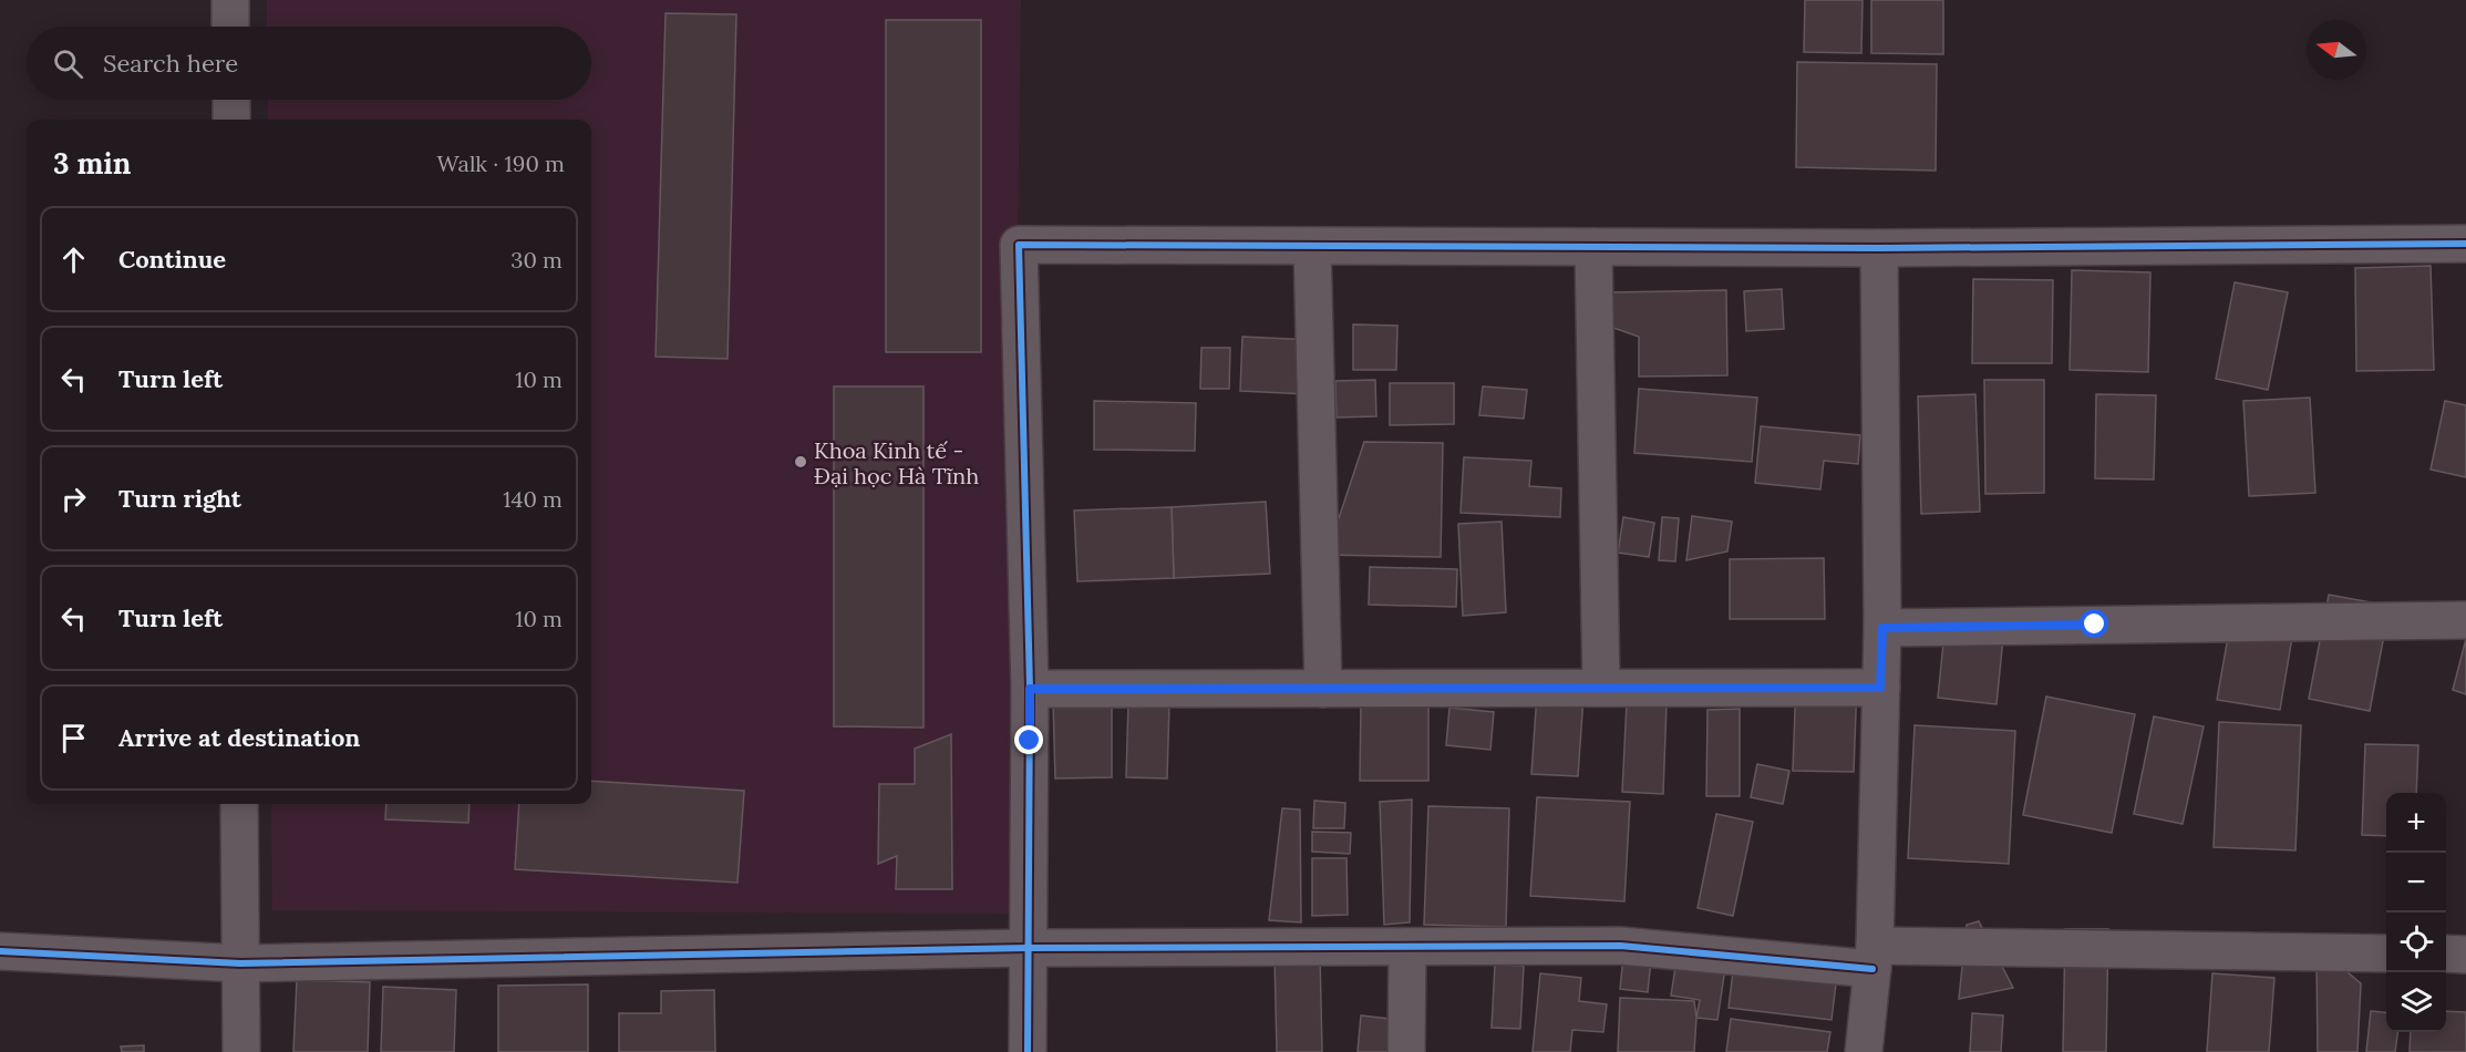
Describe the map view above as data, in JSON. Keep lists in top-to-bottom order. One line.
{"places":["Khoa Kinh tế - Đại học Hà Tĩnh"],"north":"left","page":{"search":"Search here","heading":["3 min","Walk · 190 m"],"list":[["Continue","30 m"],["Turn left","10 m"],["Turn right","140 m"],["Turn left","10 m"],"Arrive at destination"],"map_buttons":["+","−"]}}
